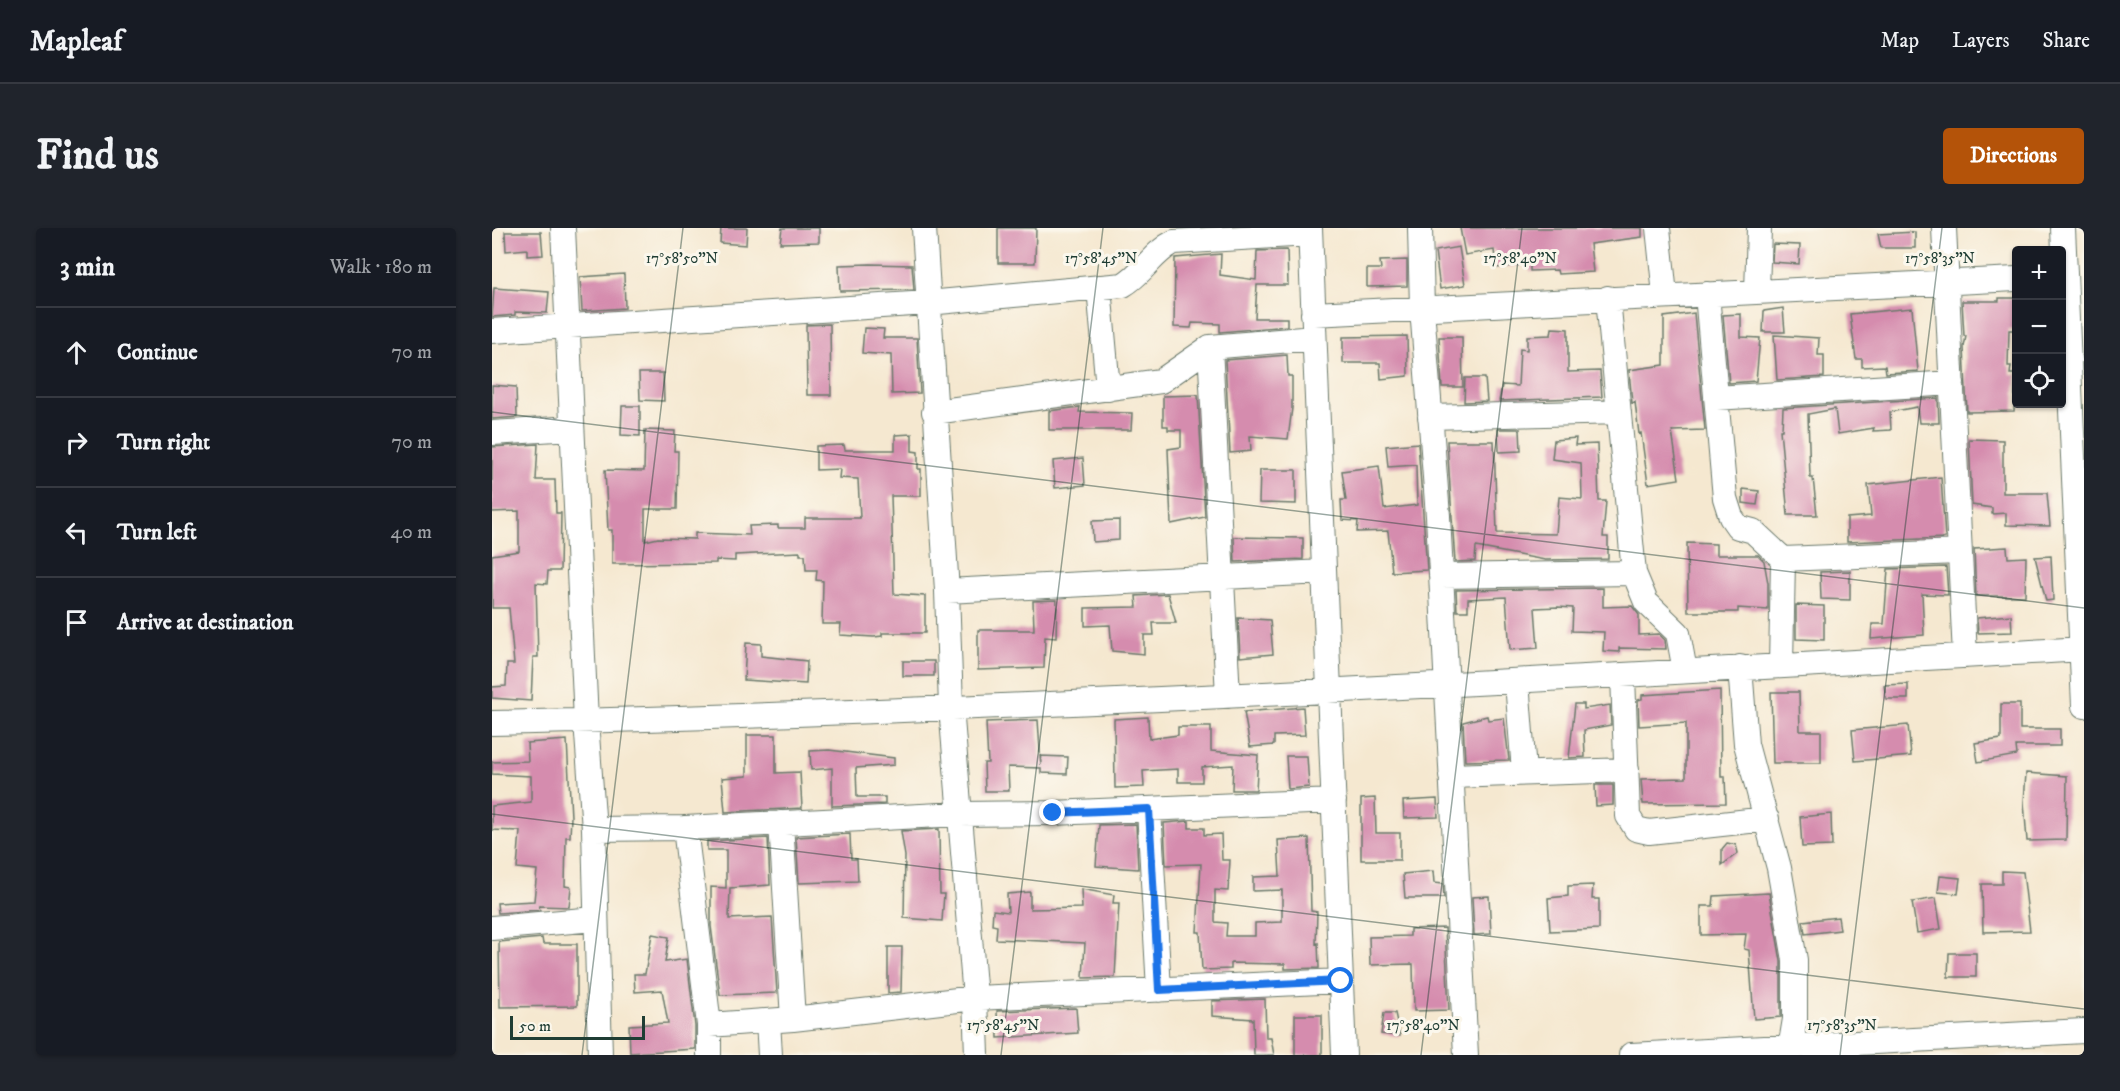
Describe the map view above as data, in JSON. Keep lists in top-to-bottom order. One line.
{"scale_bar":"50 m","page":{"header":"Mapleaf","nav":["Map","Layers","Share"],"buttons":"Directions","title":"Find us","heading":["3 min","Walk · 180 m"],"map_buttons":["+","−"],"list":[["Continue","70 m"],["Turn right","70 m"],["Turn left","40 m"],"Arrive at destination"],"scale":"50 m"},"coordinates":["17°58'50\"N","17°58'45\"N","17°58'40\"N","17°58'35\"N"]}
